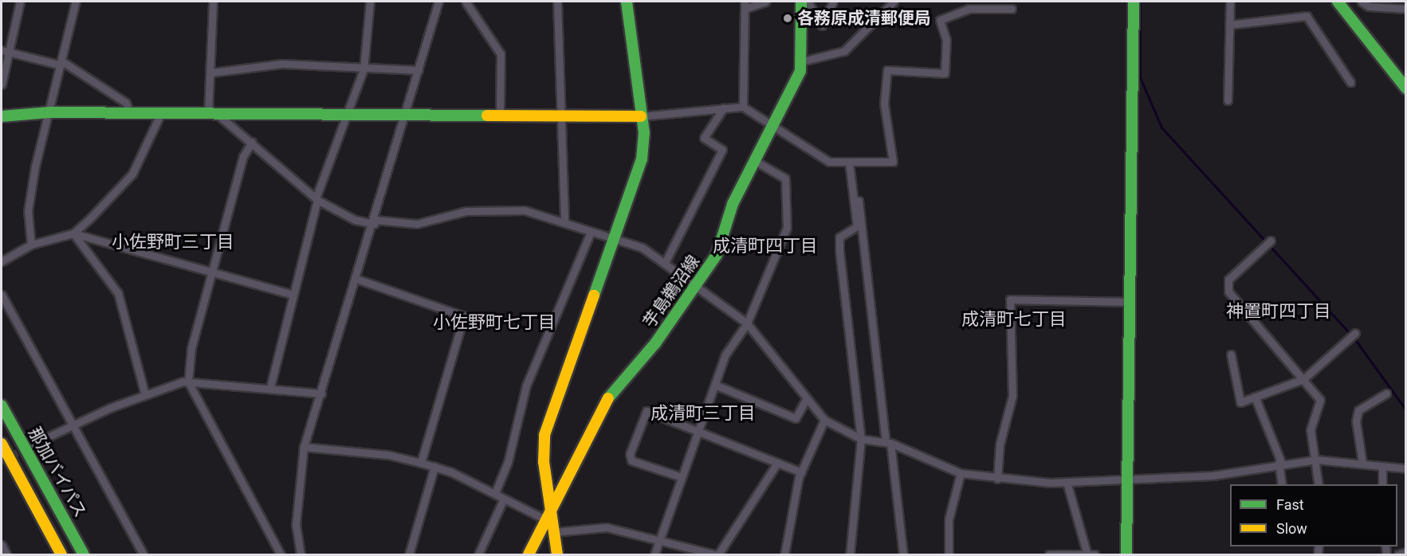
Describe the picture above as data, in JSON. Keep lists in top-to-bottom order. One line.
{"streets":{"main road":["芋島鵜沼線","那加バイパス"]},"districts":["小佐野町三丁目","成清町四丁目","神置町四丁目","成清町七丁目","小佐野町七丁目","成清町三丁目"],"places":["各務原成清郵便局"],"legend":["Fast","Slow"]}
